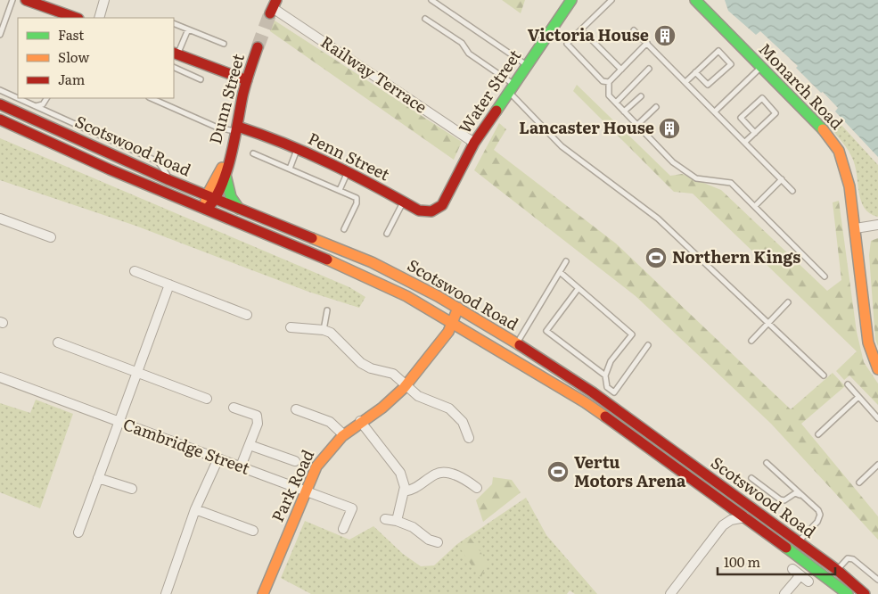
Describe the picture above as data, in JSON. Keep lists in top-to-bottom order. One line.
{"streets":{"main road":["Monarch Road","Water Street","Dunn Street","Scotswood Road","Penn Street","Park Road"],"street":["Railway Terrace","Cambridge Street"]},"crossings":[["Railway Terrace","Water Street"],["Water Street","Penn Street"],["Dunn Street","Scotswood Road"],["Dunn Street","Penn Street"],["Scotswood Road","Park Road"],["Cambridge Street","Park Road"]],"places":{"building":["Victoria House","Lancaster House"],"sports":["Northern Kings","Vertu Motors Arena"]},"legend":["Fast","Slow","Jam"],"scale_bar":"100 m"}
